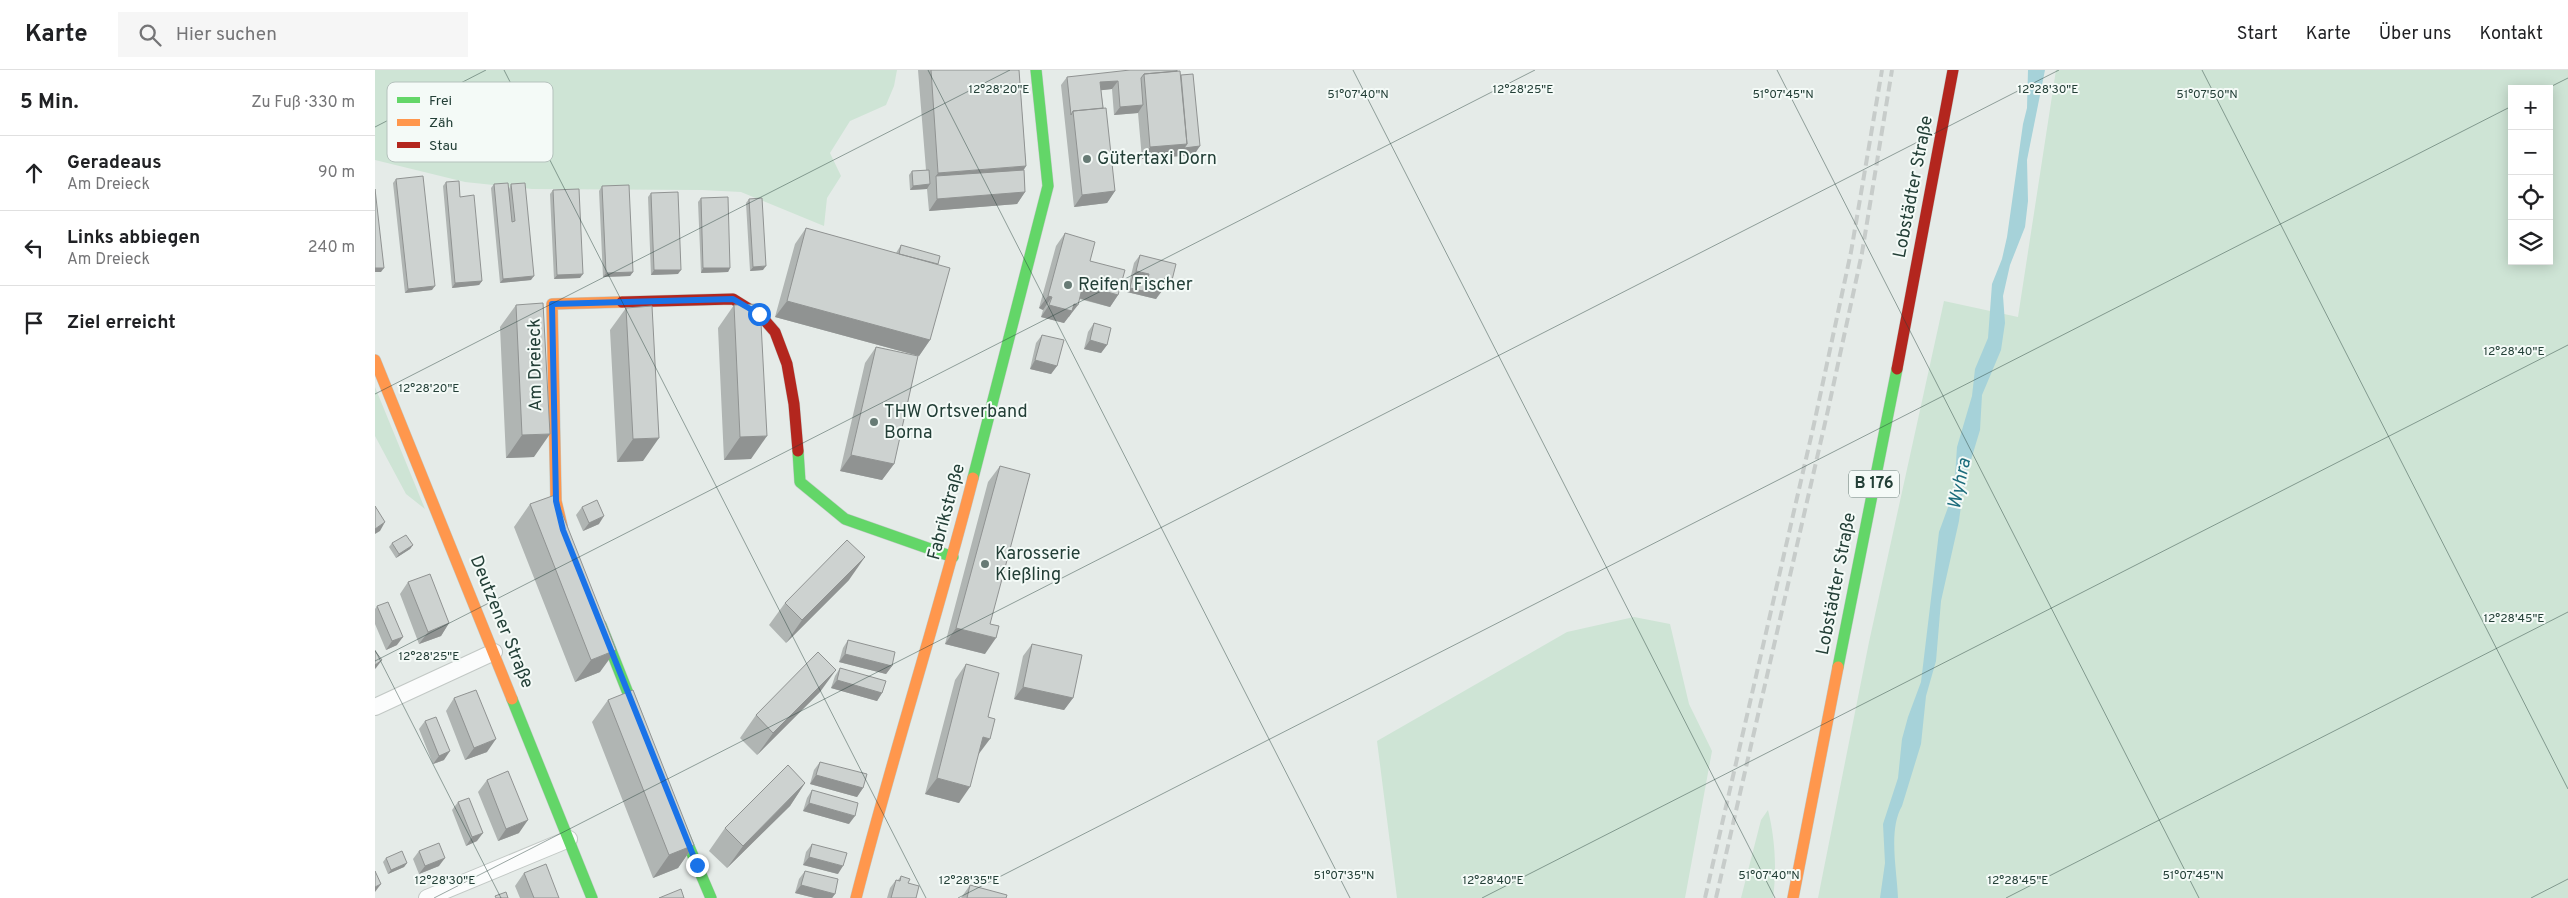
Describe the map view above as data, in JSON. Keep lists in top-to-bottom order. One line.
{"streets":{"street":["Lobstädter Straße","Am Dreieck","B 176","Fabrikstraße","Deutzener Straße"]},"crossings":[["Am Dreieck","Fabrikstraße"]],"water":["Wyhra"],"places":["Gütertaxi Dorn","Reifen Fischer","THW Ortsverband Borna","Karosserie Kießling"],"legend":["Frei","Zäh","Stau"],"page":{"header":"Karte","search":"Hier suchen","nav":["Start","Karte","Über uns","Kontakt"],"heading":["5 Min.","Zu Fuß · 330 m"],"map_buttons":["+","−"],"list":[["Geradeaus","Am Dreieck","90 m"],["Links abbiegen","Am Dreieck","240 m"],"Ziel erreicht"]},"coordinates":["12°28'20\"E","12°28'25\"E","12°28'30\"E","51°07'40\"N","51°07'45\"N","51°07'50\"N","12°28'40\"E","12°28'45\"E","51°07'35\"N","12°28'35\"E"]}
